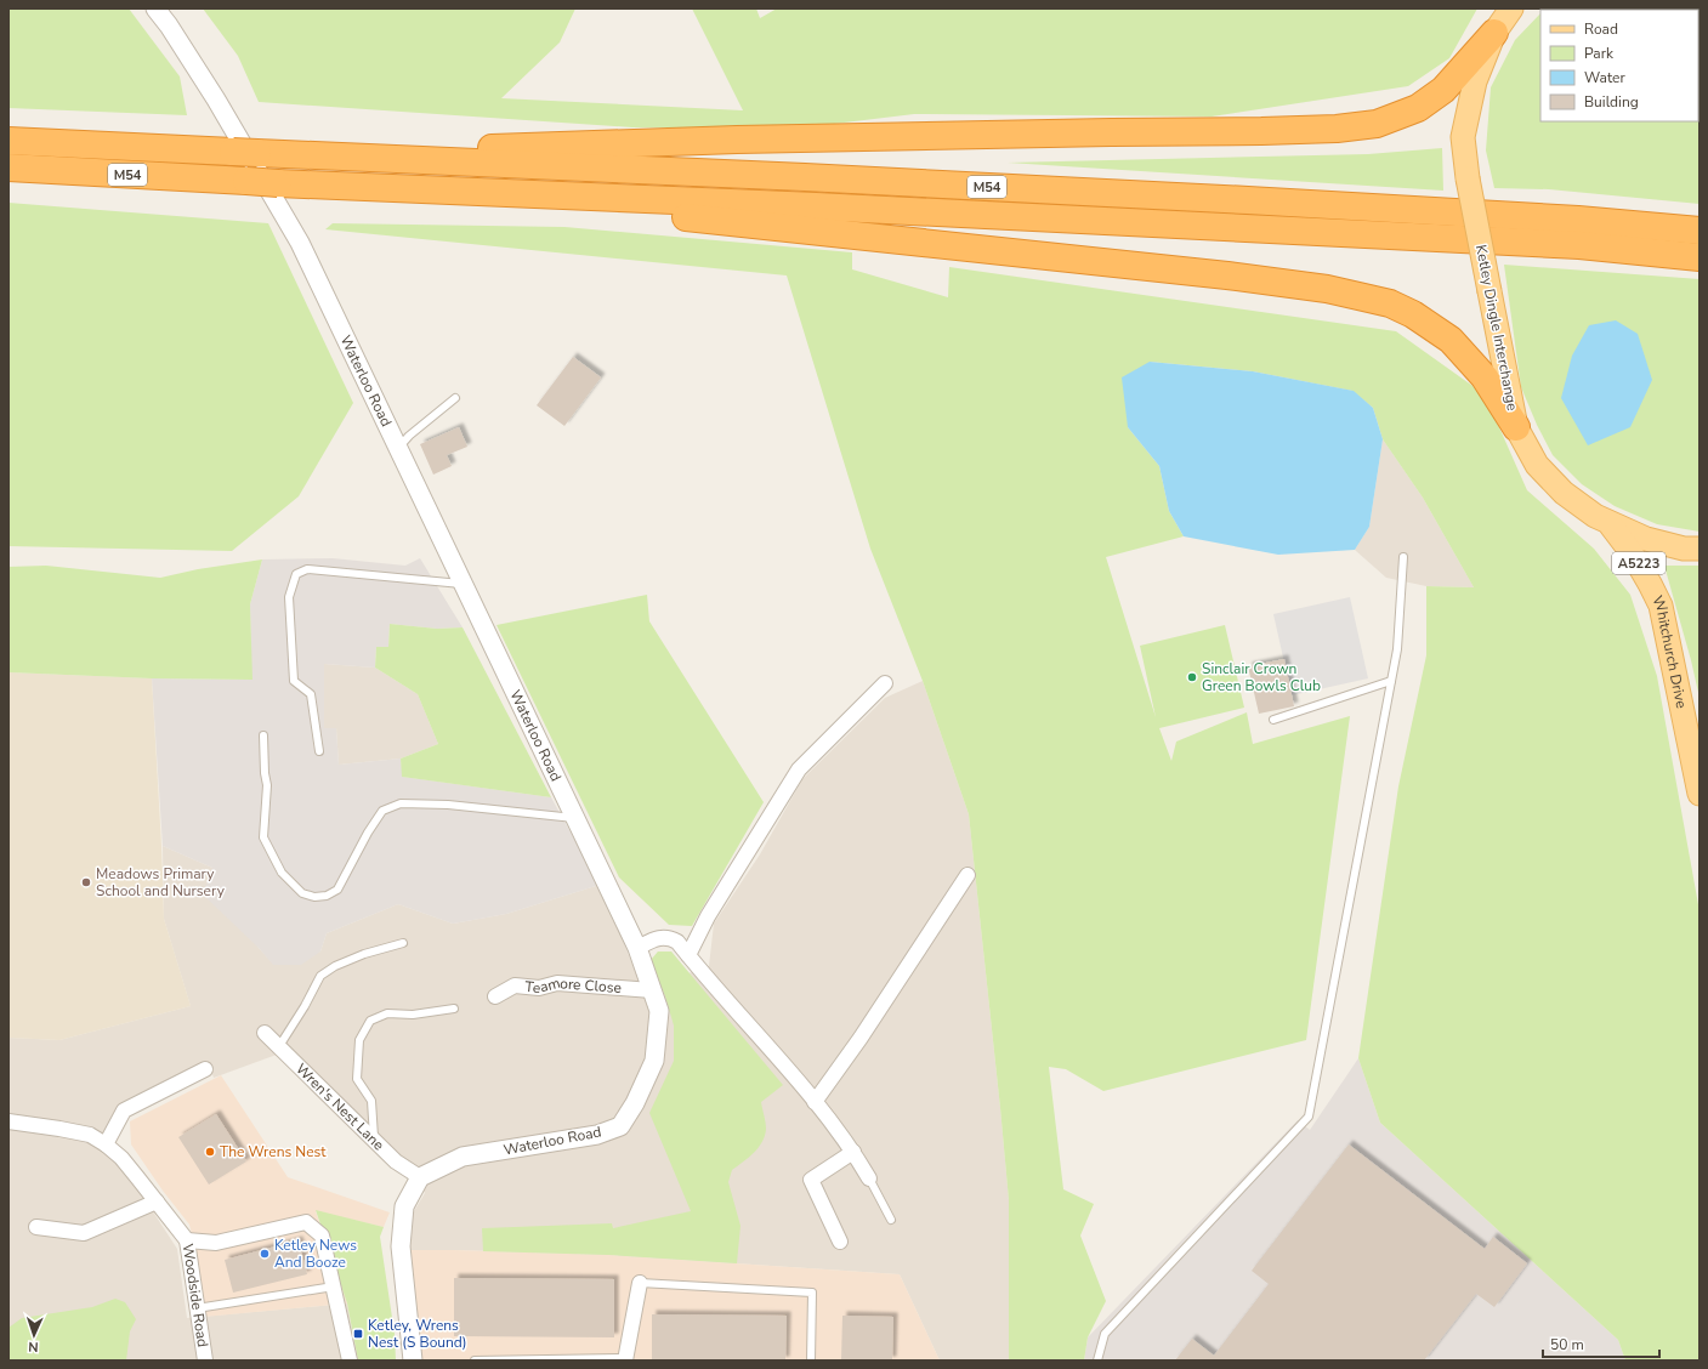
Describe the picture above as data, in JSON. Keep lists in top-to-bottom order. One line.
{"streets":{"highway":["M54"],"main road":["Ketley Dingle Interchange","A5223","Whitchurch Drive"],"street":["Waterloo Road","Teamore Close","Wren's Nest Lane","Woodside Road"]},"crossings":[["M54","Ketley Dingle Interchange"],["Ketley Dingle Interchange","Whitchurch Drive"],["Waterloo Road","Teamore Close"],["Waterloo Road","Wren's Nest Lane"]],"places":{"other":["Sinclair Crown Green Bowls Club","Meadows Primary School and Nursery","The Wrens Nest","Ketley News And Booze"],"transit":["Ketley, Wrens Nest (S Bound)"]},"legend":["Road","Park","Water","Building"],"scale_bar":"50 m","north":"bottom"}
